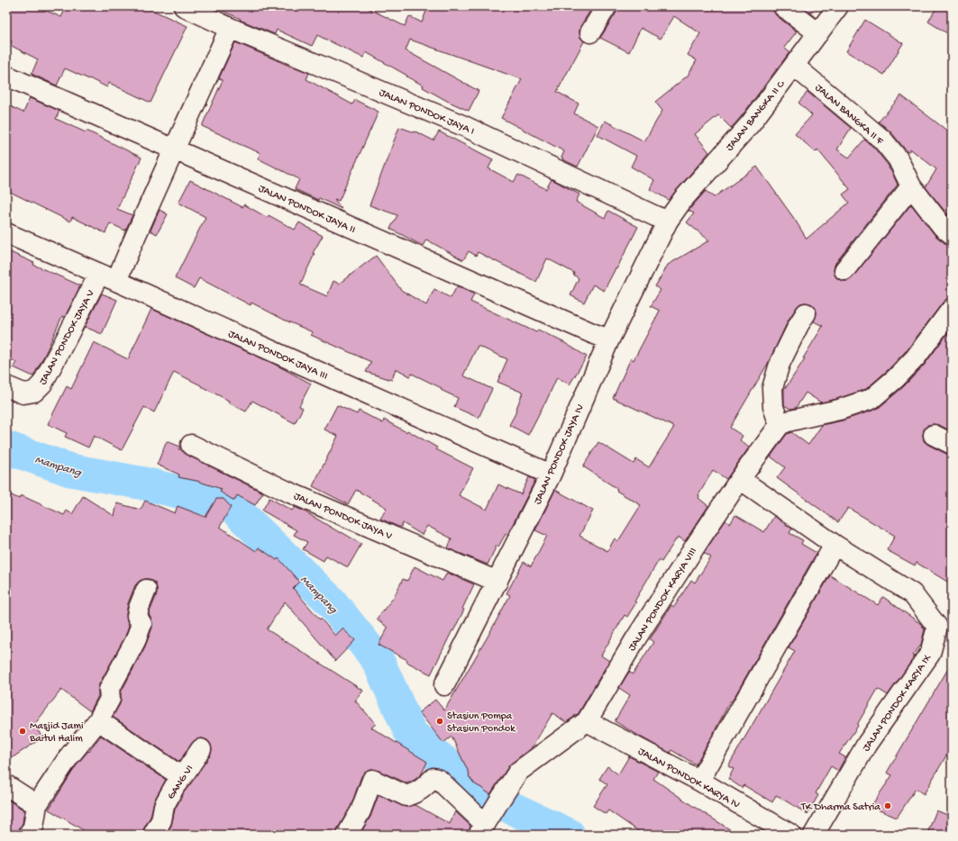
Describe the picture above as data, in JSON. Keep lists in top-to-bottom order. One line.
{"streets":{"street":["JALAN PONDOK JAYA I","JALAN BANGKA II F","JALAN BANGKA II C","JALAN PONDOK JAYA II","JALAN PONDOK JAYA V","JALAN PONDOK JAYA III","JALAN PONDOK JAYA IV","JALAN PONDOK KARYA VIII","JALAN PONDOK KARYA IX","JALAN PONDOK KARYA IV","GANG VI"]},"crossings":[["JALAN PONDOK JAYA I","JALAN BANGKA II C"],["JALAN PONDOK JAYA I","JALAN PONDOK JAYA IV"],["JALAN BANGKA II F","JALAN BANGKA II C"],["JALAN BANGKA II C","JALAN PONDOK JAYA IV"],["JALAN PONDOK JAYA II","JALAN PONDOK JAYA IV"],["JALAN PONDOK JAYA V","JALAN PONDOK JAYA III"],["JALAN PONDOK JAYA V","JALAN PONDOK JAYA IV"],["JALAN PONDOK JAYA III","JALAN PONDOK JAYA IV"],["JALAN PONDOK KARYA VIII","JALAN PONDOK KARYA IX"],["JALAN PONDOK KARYA VIII","JALAN PONDOK KARYA IV"]],"water":["Mampang"],"places":["Stasiun Pompa Stasiun Pondok","Masjid Jami Baitul Halim","TK Dharma Satria"]}
